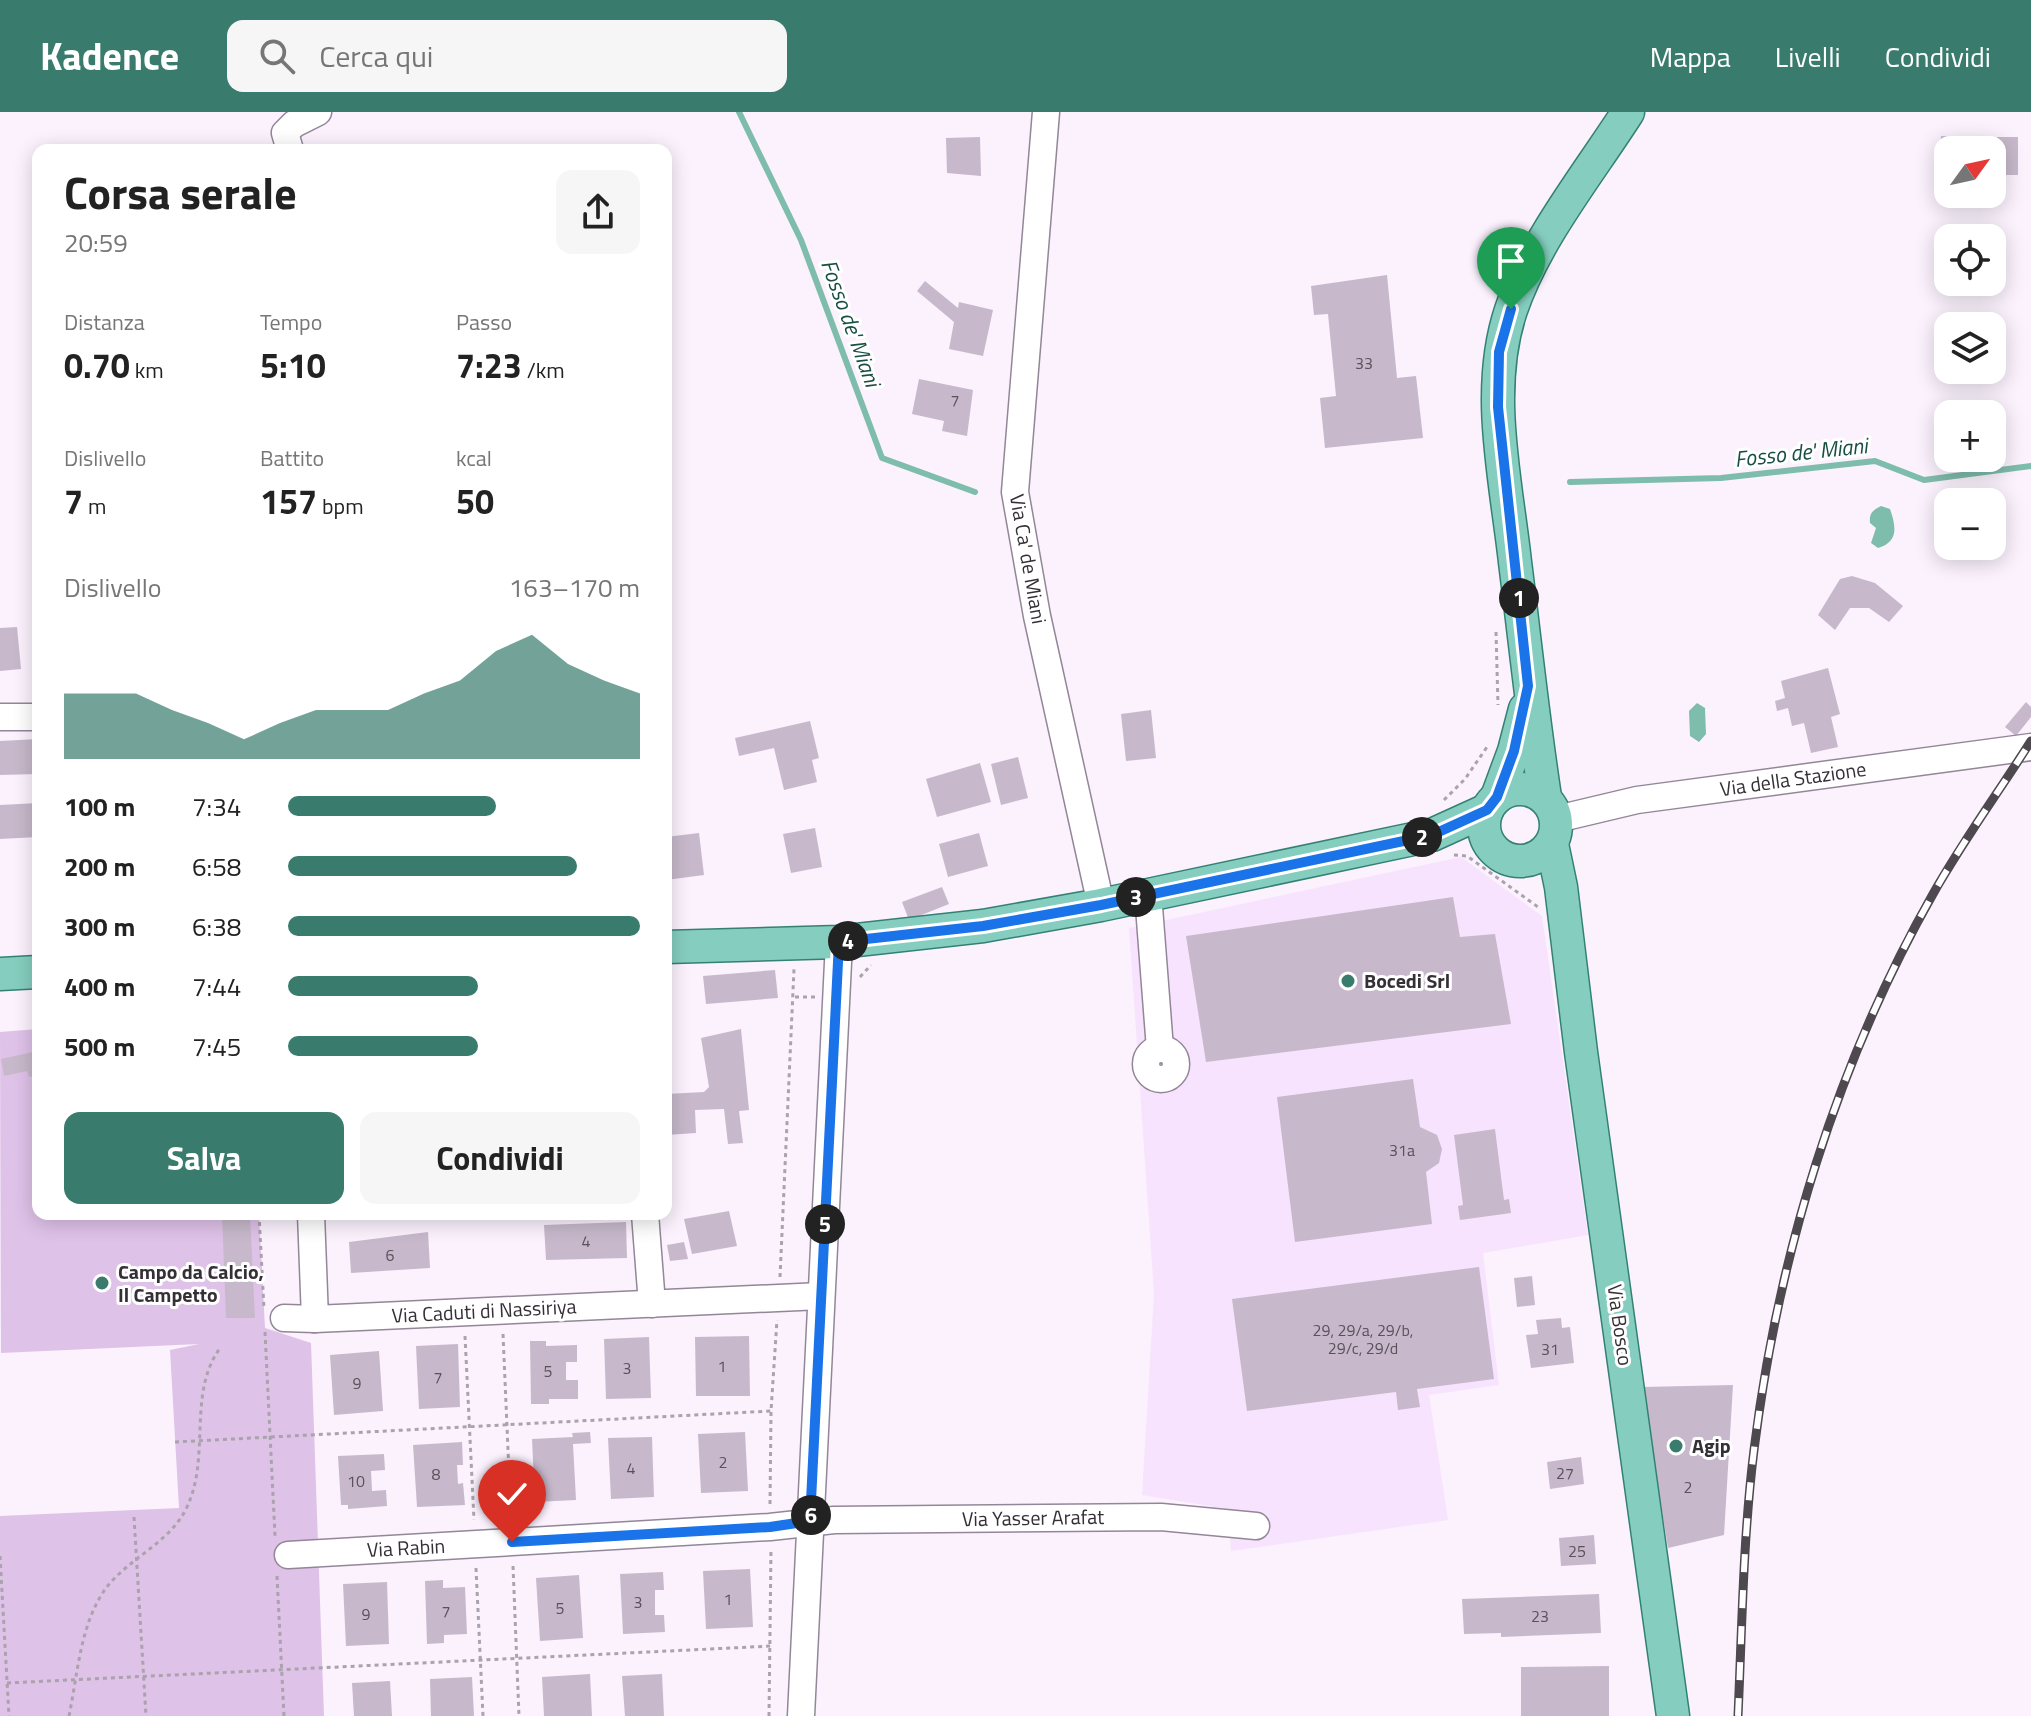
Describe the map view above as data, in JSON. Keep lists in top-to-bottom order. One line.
{"streets":{"main road":["Via Bosco"],"street":["Via Ca' de Miani","Via della Stazione","Via Caduti di Nassiriya","Via Yasser Arafat","Via Rabin"]},"crossings":[["Via della Stazione","Via Bosco"],["Via Yasser Arafat","Via Rabin"]],"water":["Fosso de' Miani"],"places":["Bocedi Srl","Campo da Calcio, Il Campetto","Agip"],"house_numbers":["33","7","31a","4","6","29, 29/a, 29/b, 29/c, 29/d","31","1","3","5","7","9","2","4","27","8","10","2","25","1","3","5","7","9","23"],"north":"top right","page":{"header":"Kadence","search":"Cerca qui","nav":["Mappa","Livelli","Condividi"],"map_buttons":["+","−"],"heading":["Corsa serale","20:59"],"stats":[["Distanza","0.70 km"],["Tempo","5:10"],["Passo","7:23 /km"],["Dislivello","7 m"],["Battito","157 bpm"],["kcal","50"]],"chart":["Dislivello","163–170 m"],"pins":["1","2","3","4","5","6"],"list":[{"name":"100 m","note":"7:34"},{"name":"200 m","note":"6:58"},{"name":"300 m","note":"6:38"},{"name":"400 m","note":"7:44"},{"name":"500 m","note":"7:45"}],"buttons":["Salva","Condividi"]}}
